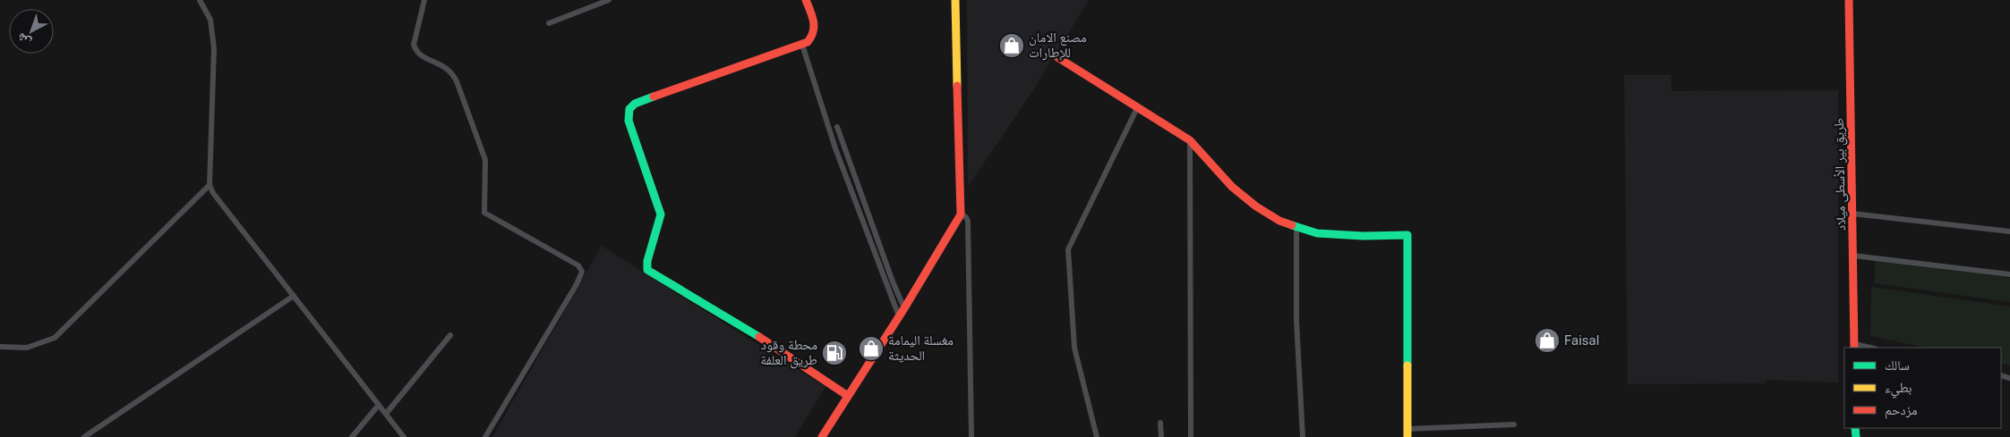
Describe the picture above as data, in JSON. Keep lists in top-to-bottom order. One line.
{"streets":{"street":["طريق بير الأسطى ميلاد"]},"places":{"shop":["مصنع الامان للإطارات","Faisal","مغسلة اليمامة الحديثة"],"fuel station":["محطة وقود طريق العلفة"]},"legend":["سالك","بطيء","مزدحم"],"north":"bottom left"}
